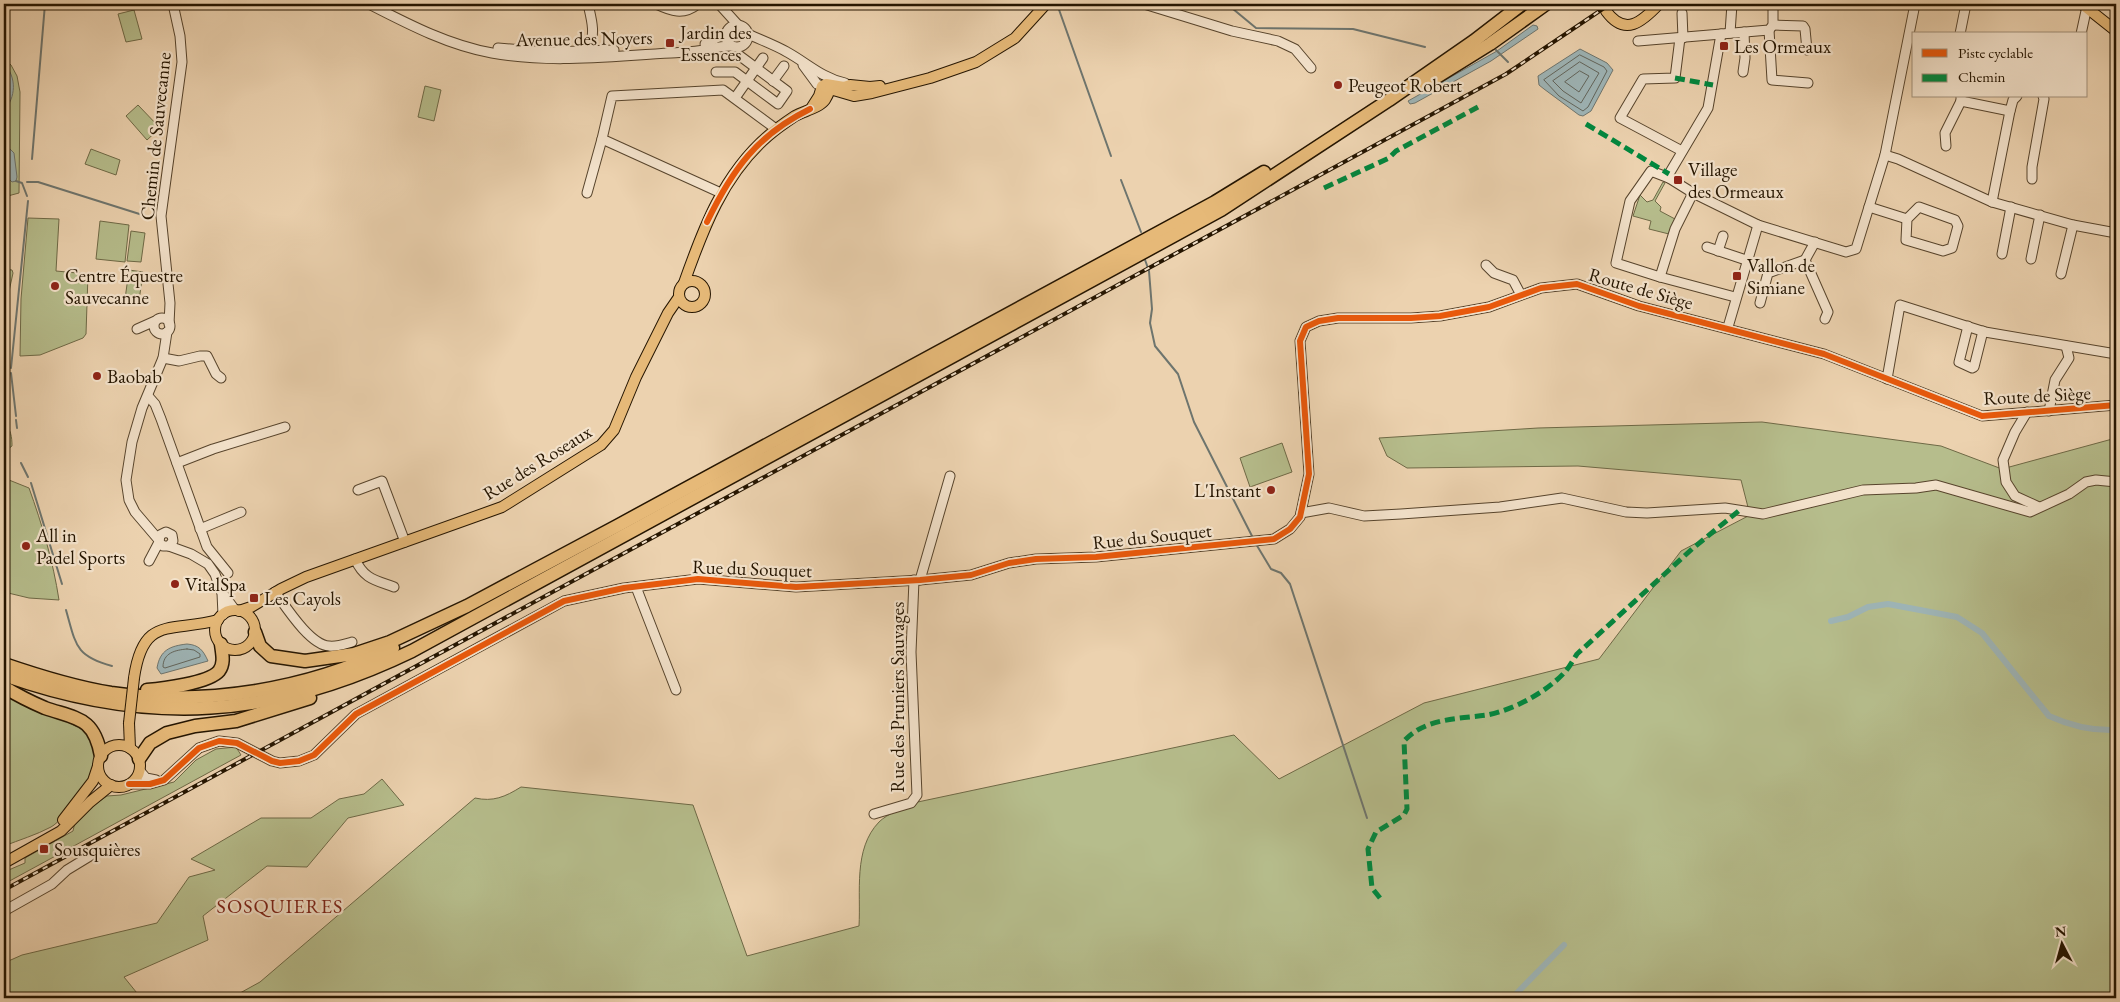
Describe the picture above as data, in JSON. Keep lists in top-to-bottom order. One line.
{"streets":{"main road":["Rue des Roseaux"],"street":["Avenue des Noyers","Chemin de Sauvecanne","Route de Siège","Rue du Souquet","Rue des Pruniers Sauvages"]},"crossings":[["Route de Siège","Rue du Souquet"],["Rue du Souquet","Rue des Pruniers Sauvages"]],"districts":["SOSQUIERES"],"places":{"transit":["Jardin des Essences","Les Ormeaux","Village des Ormeaux","Vallon de Simiane","Les Cayols","Sousquières"],"other":["Peugeot Robert","Centre Équestre Sauvecanne","Baobab","L'Instant","All in Padel Sports","VitalSpa"]},"legend":["Piste cyclable","Chemin"],"north":"top"}
